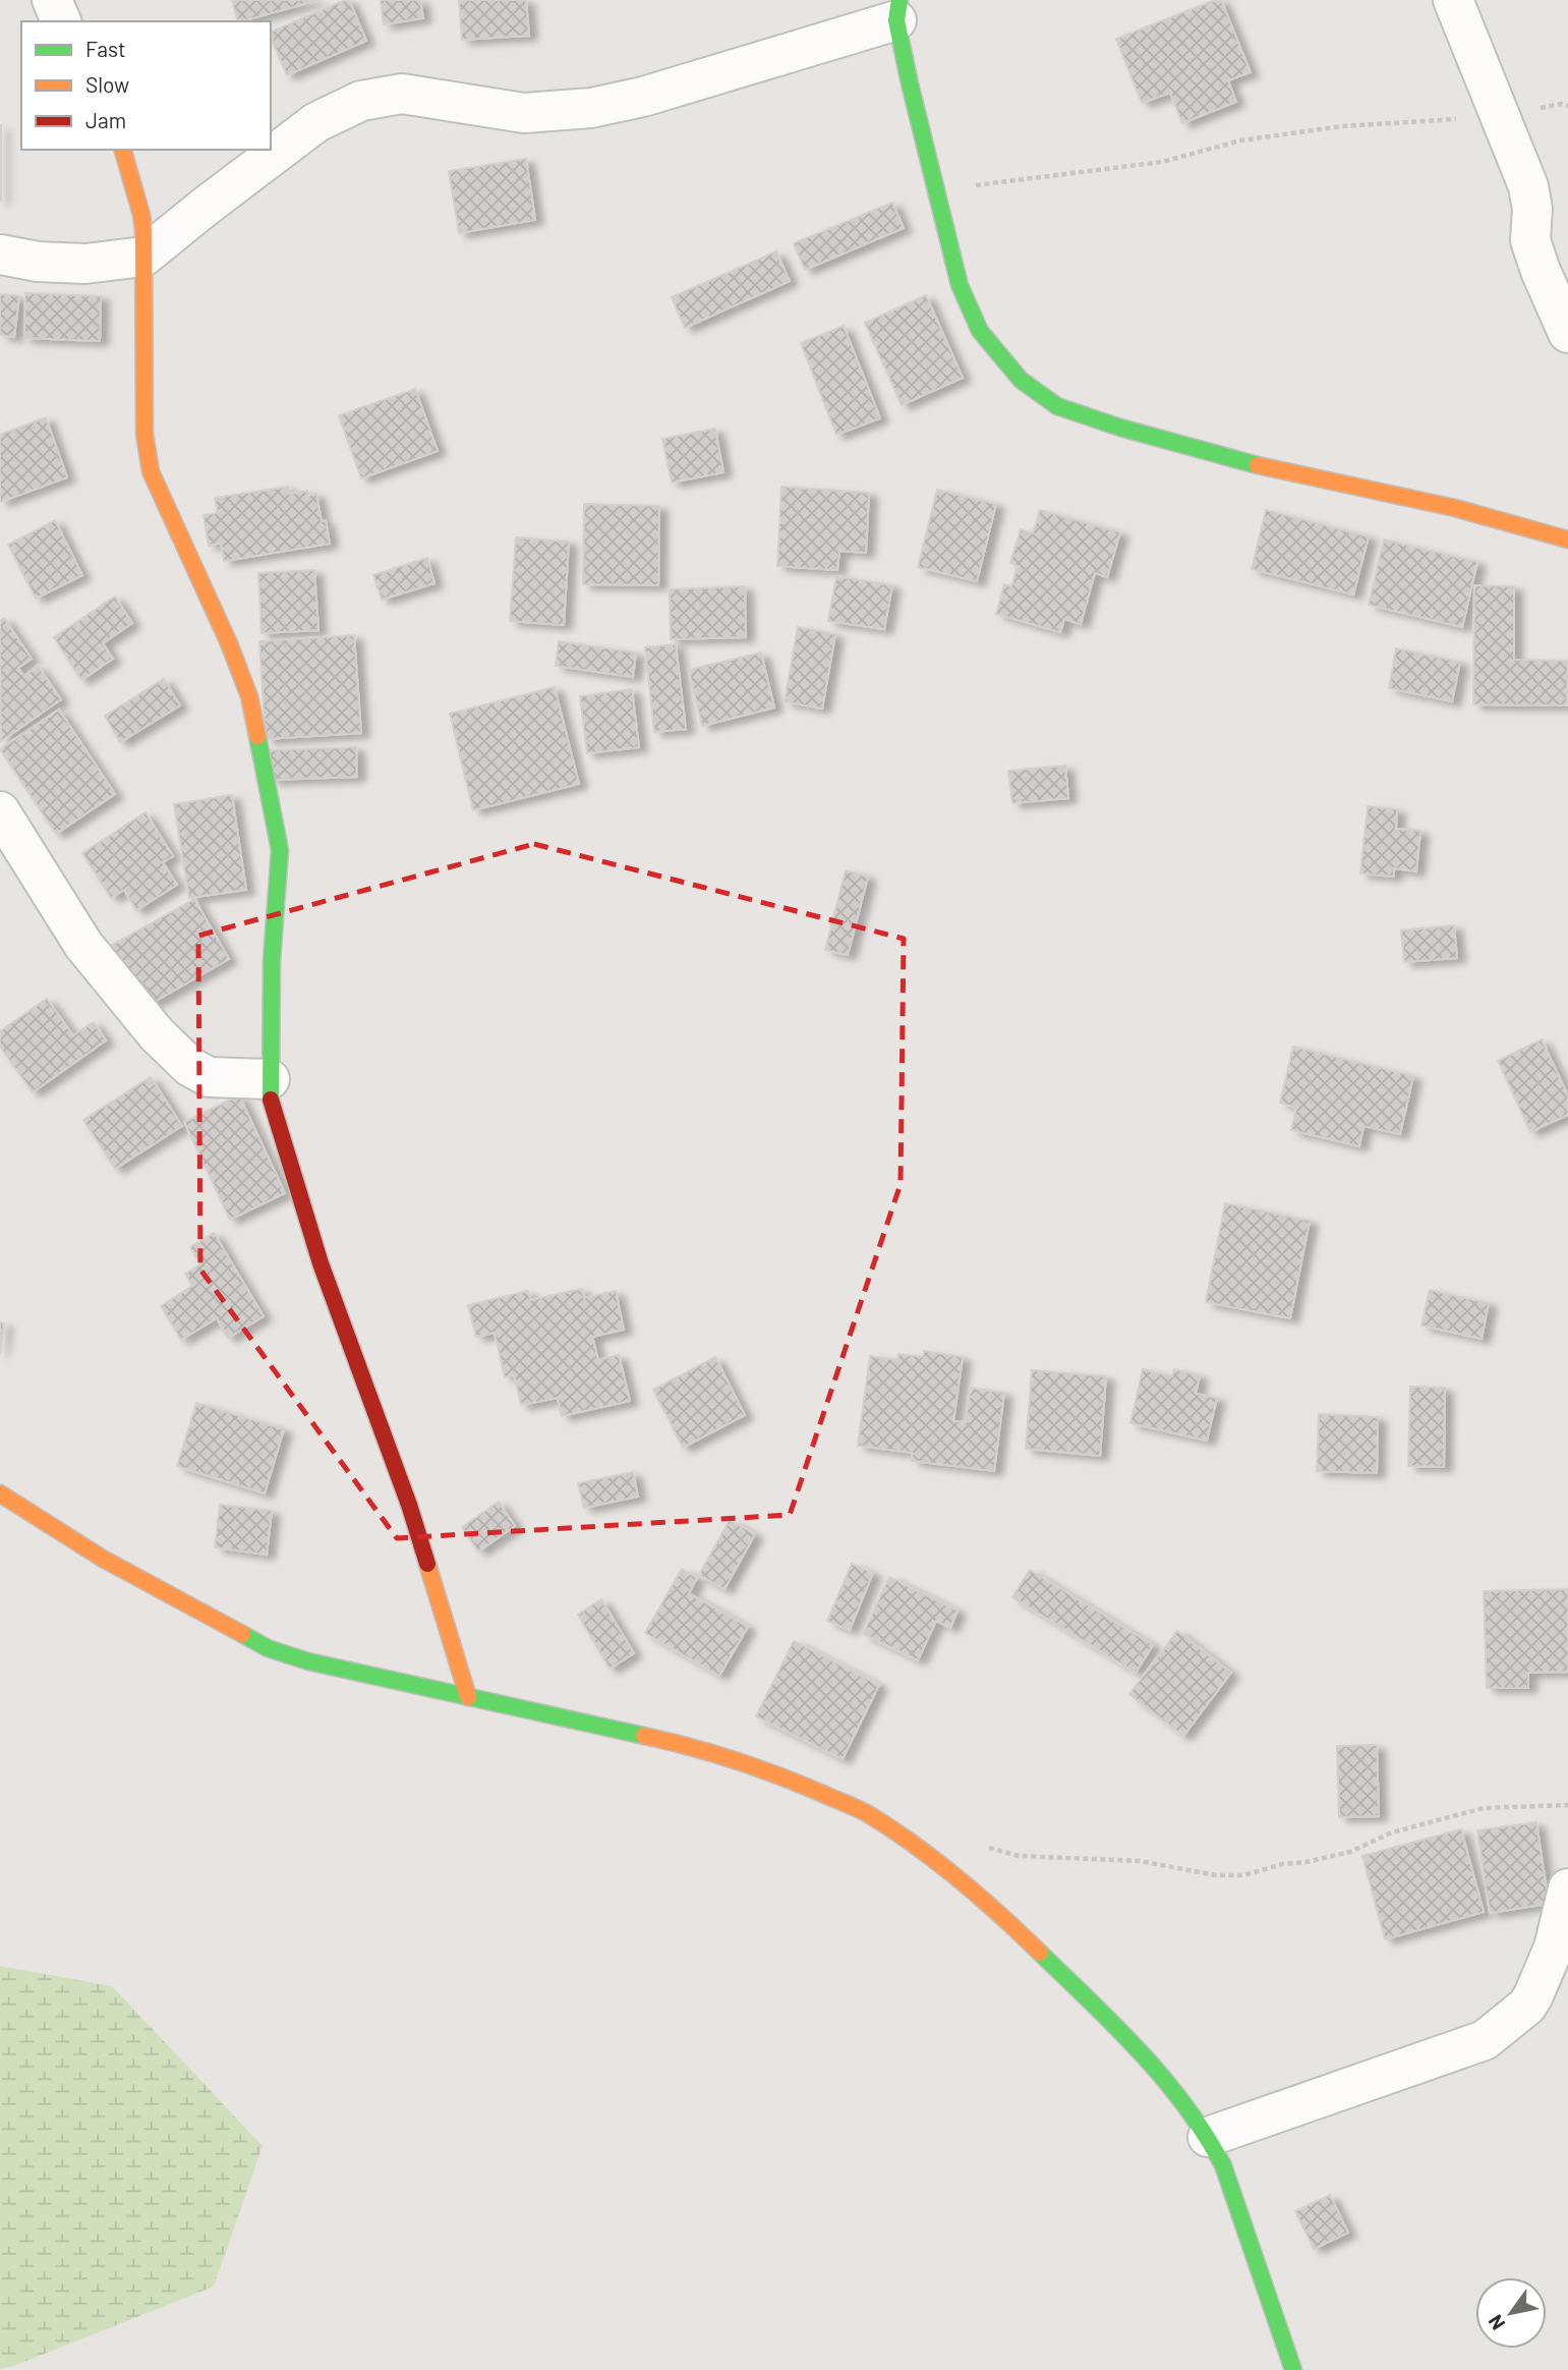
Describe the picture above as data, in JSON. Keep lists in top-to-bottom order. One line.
{"legend":["Fast","Slow","Jam"],"north":"bottom left"}
